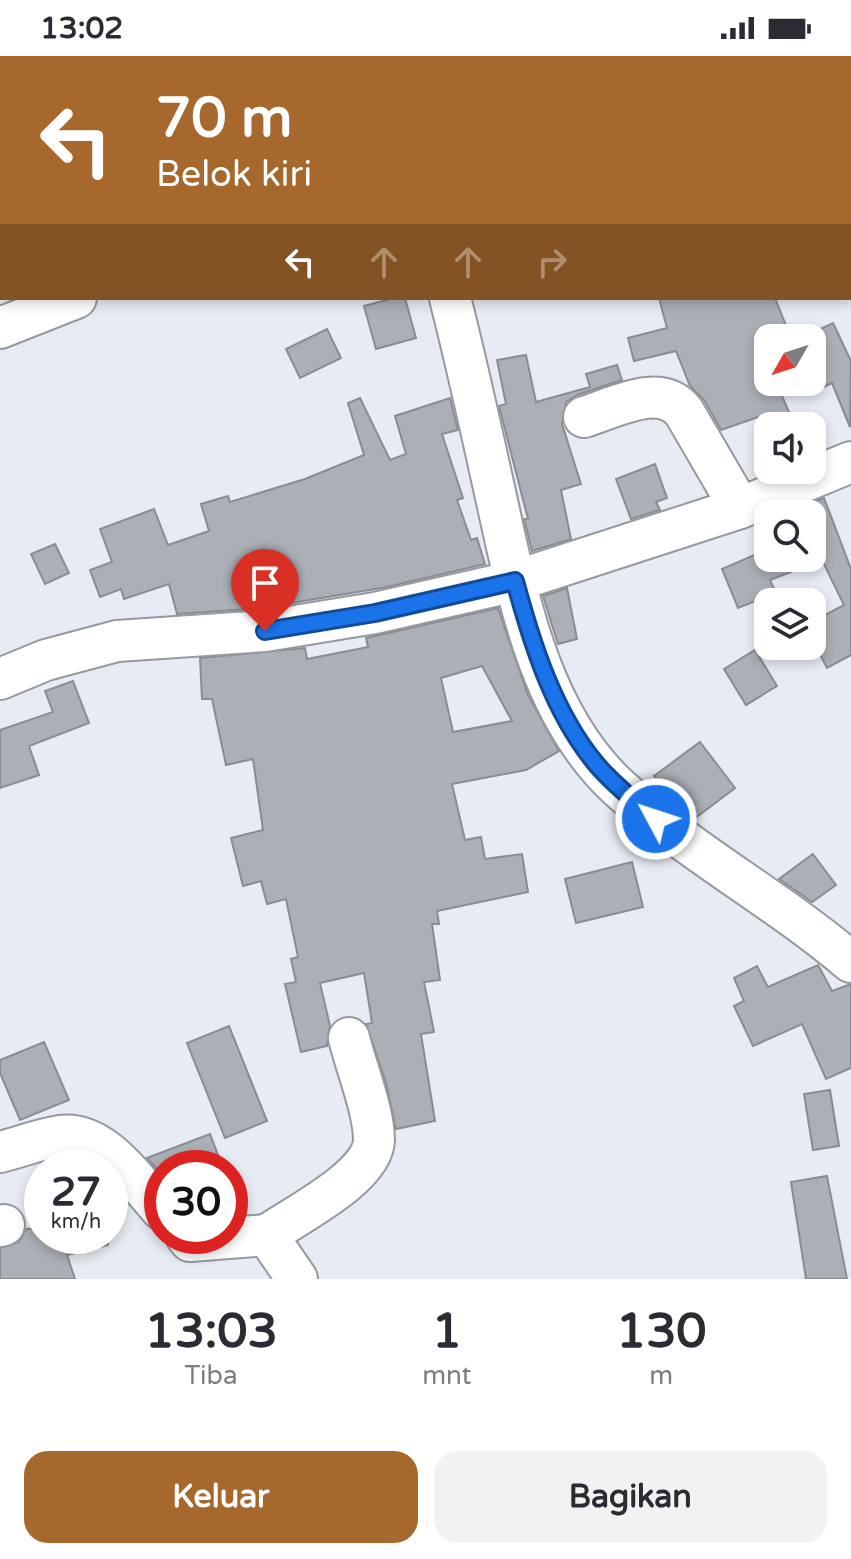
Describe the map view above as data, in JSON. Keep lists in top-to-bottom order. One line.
{"north":"bottom left","page":{"status":"13:02","turn":["70 m","Belok kiri"],"speed":"27 km/h","limit":"30","eta":["13:03","Tiba","1","mnt","130","m"],"buttons":["Keluar","Bagikan"]}}
